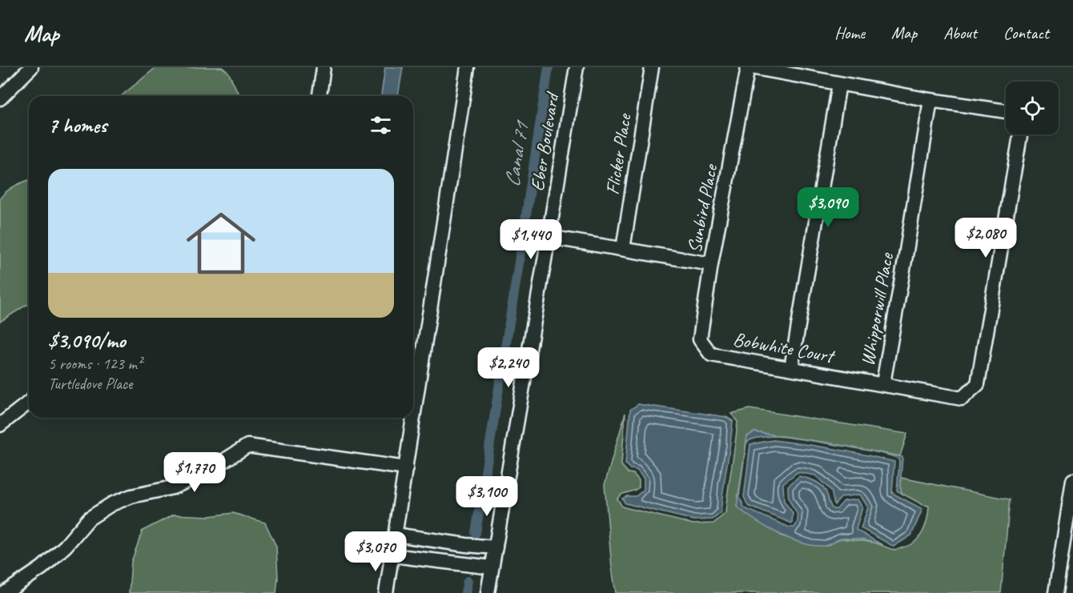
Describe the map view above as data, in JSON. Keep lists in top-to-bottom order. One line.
{"streets":{"street":["Eber Boulevard","Flicker Place","Sunbird Place","Whipporwill Place","Bobwhite Court"]},"crossings":[["Sunbird Place","Bobwhite Court"],["Whipporwill Place","Bobwhite Court"]],"water":["Canal 71"],"page":{"header":"Map","nav":["Home","Map","About","Contact"],"heading":"7 homes","list":[{"name":"$3,090/mo","note":"5 rooms · 123 m² · Turtledove Place"}],"price":["$3,090","$2,080","$1,440","$2,240","$1,770","$3,100","$3,070"]}}
